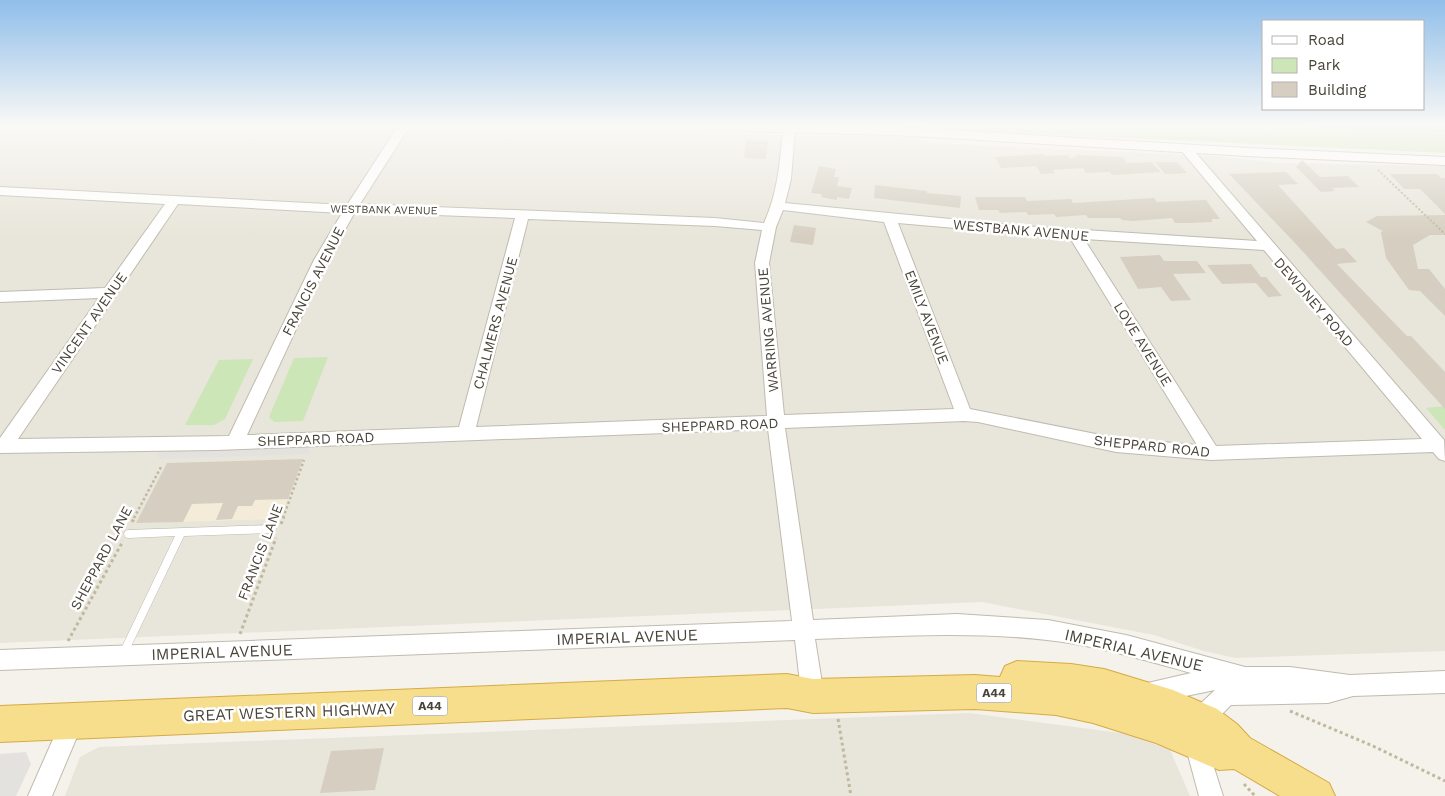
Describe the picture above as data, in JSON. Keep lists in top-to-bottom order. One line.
{"streets":{"highway":["A44","GREAT WESTERN HIGHWAY"],"street":["WESTBANK AVENUE","FRANCIS AVENUE","DEWDNEY ROAD","EMILY AVENUE","VINCENT AVENUE","CHALMERS AVENUE","WARRING AVENUE","LOVE AVENUE","SHEPPARD ROAD","IMPERIAL AVENUE"],"path":["FRANCIS LANE","SHEPPARD LANE"]},"crossings":[["WESTBANK AVENUE","FRANCIS AVENUE"],["WESTBANK AVENUE","DEWDNEY ROAD"],["WESTBANK AVENUE","EMILY AVENUE"],["WESTBANK AVENUE","VINCENT AVENUE"],["WESTBANK AVENUE","CHALMERS AVENUE"],["WESTBANK AVENUE","WARRING AVENUE"],["WESTBANK AVENUE","LOVE AVENUE"],["FRANCIS AVENUE","SHEPPARD ROAD"],["DEWDNEY ROAD","SHEPPARD ROAD"],["EMILY AVENUE","SHEPPARD ROAD"],["VINCENT AVENUE","SHEPPARD ROAD"],["CHALMERS AVENUE","SHEPPARD ROAD"],["WARRING AVENUE","SHEPPARD ROAD"],["WARRING AVENUE","IMPERIAL AVENUE"],["WARRING AVENUE","GREAT WESTERN HIGHWAY"],["LOVE AVENUE","SHEPPARD ROAD"],["FRANCIS LANE","IMPERIAL AVENUE"],["SHEPPARD LANE","IMPERIAL AVENUE"]],"legend":["Road","Park","Building"]}
